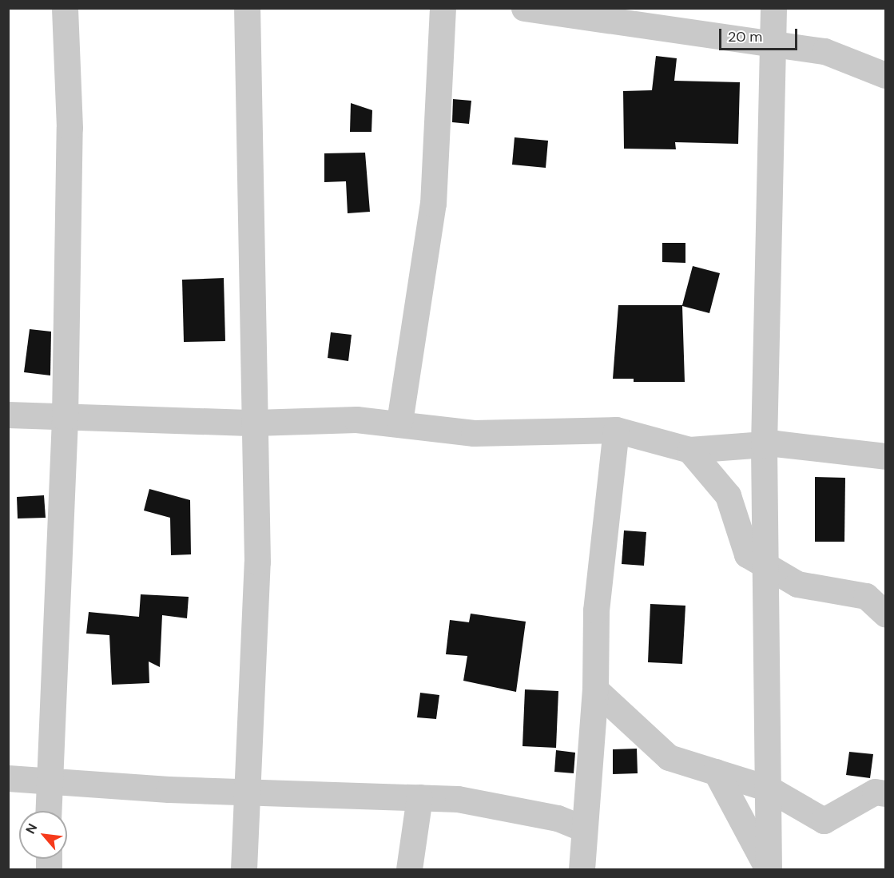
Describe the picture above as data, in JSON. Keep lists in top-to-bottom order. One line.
{"scale_bar":"20 m","north":"top left"}
